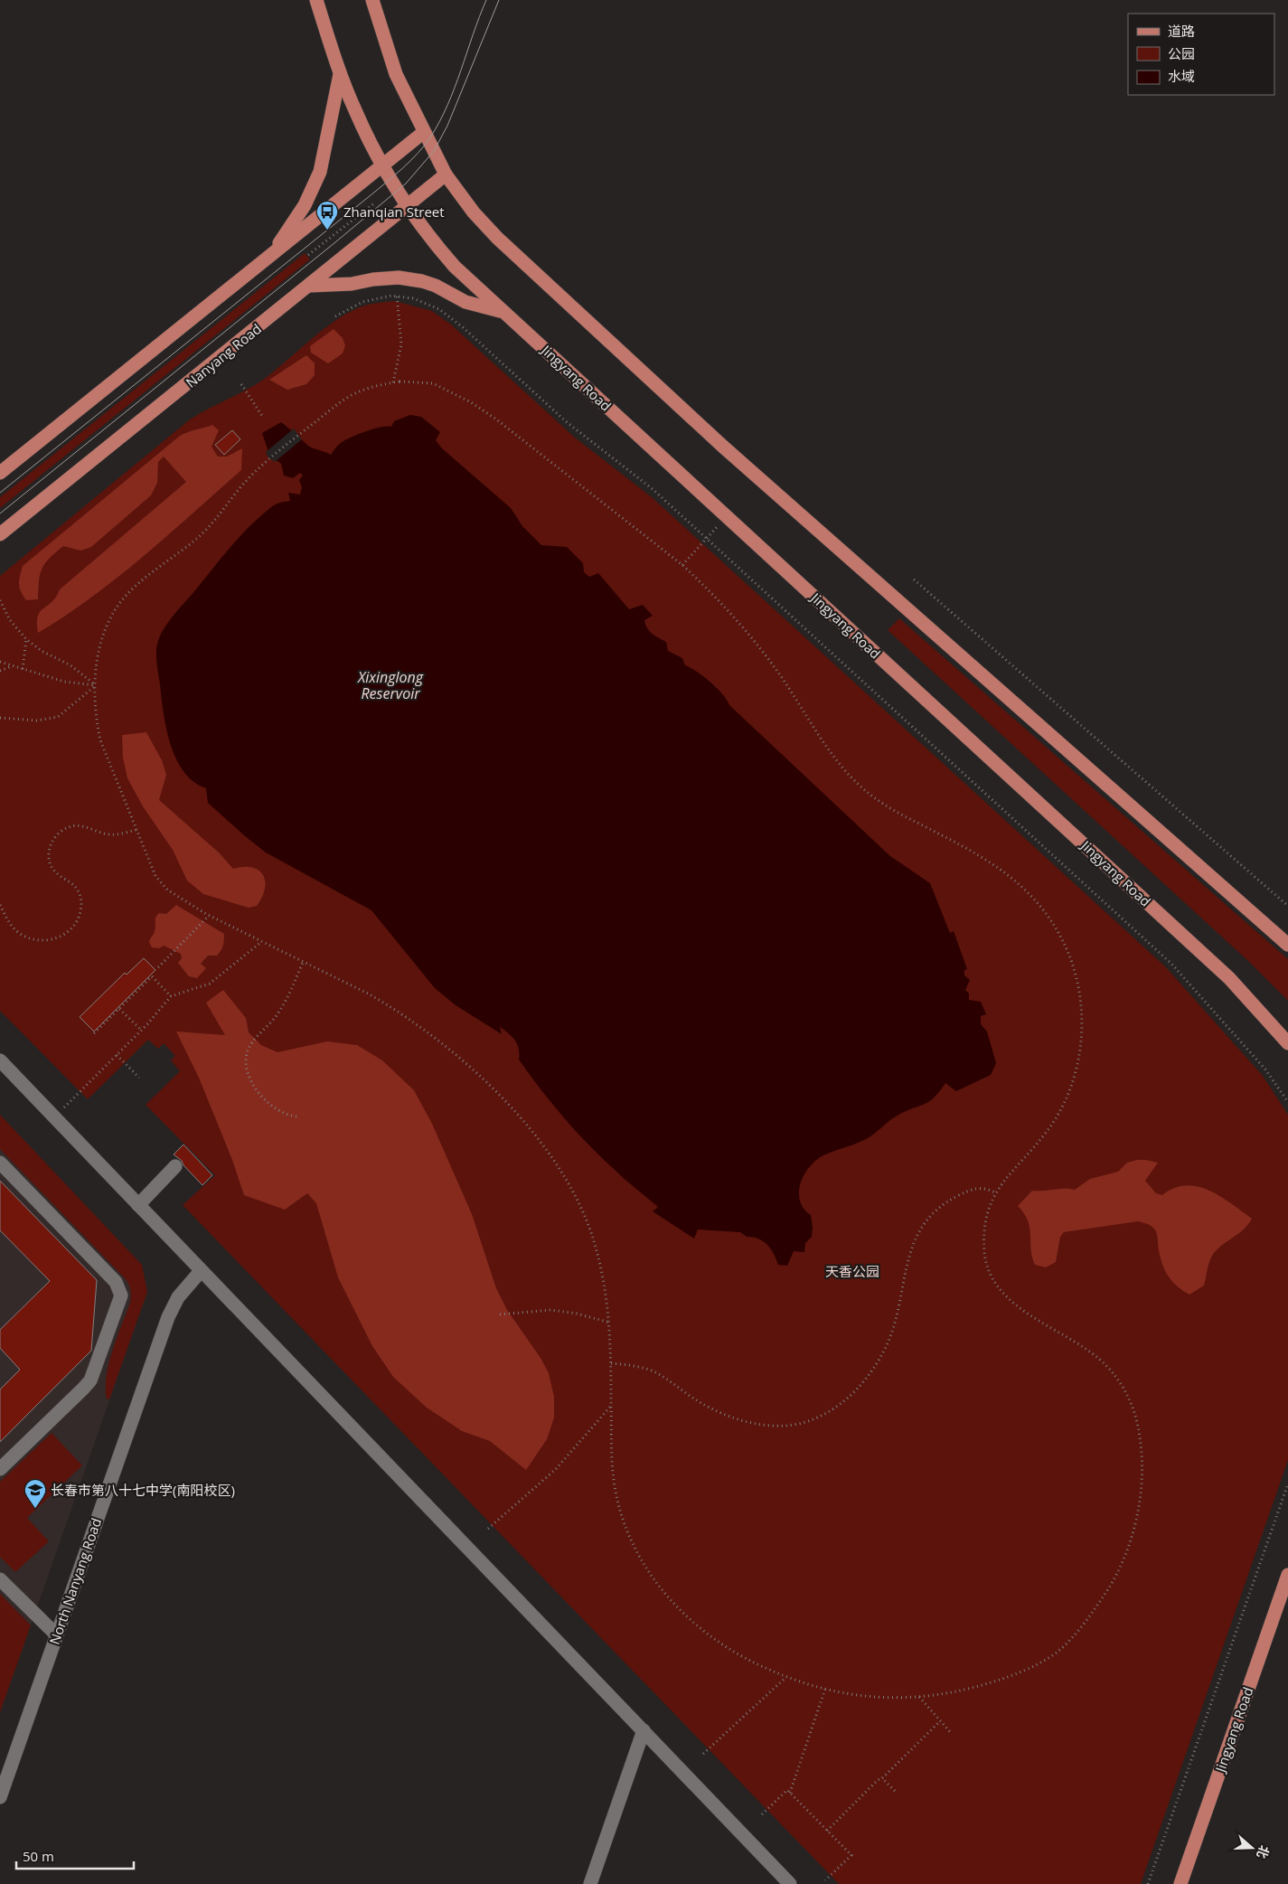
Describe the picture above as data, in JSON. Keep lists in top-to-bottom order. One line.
{"streets":{"main road":["Nanyang Road","Jingyang Road"],"street":["North Nanyang Road"]},"crossings":[["Nanyang Road","Jingyang Road"]],"water":["Xixinglong Reservoir"],"parks":["天香公园"],"places":{"bus stop":["Zhanqian Street"],"school or university":["长春市第八十七中学(南阳校区)"]},"legend":["道路","公园","水域"],"scale_bar":"50 m","north":"right"}
